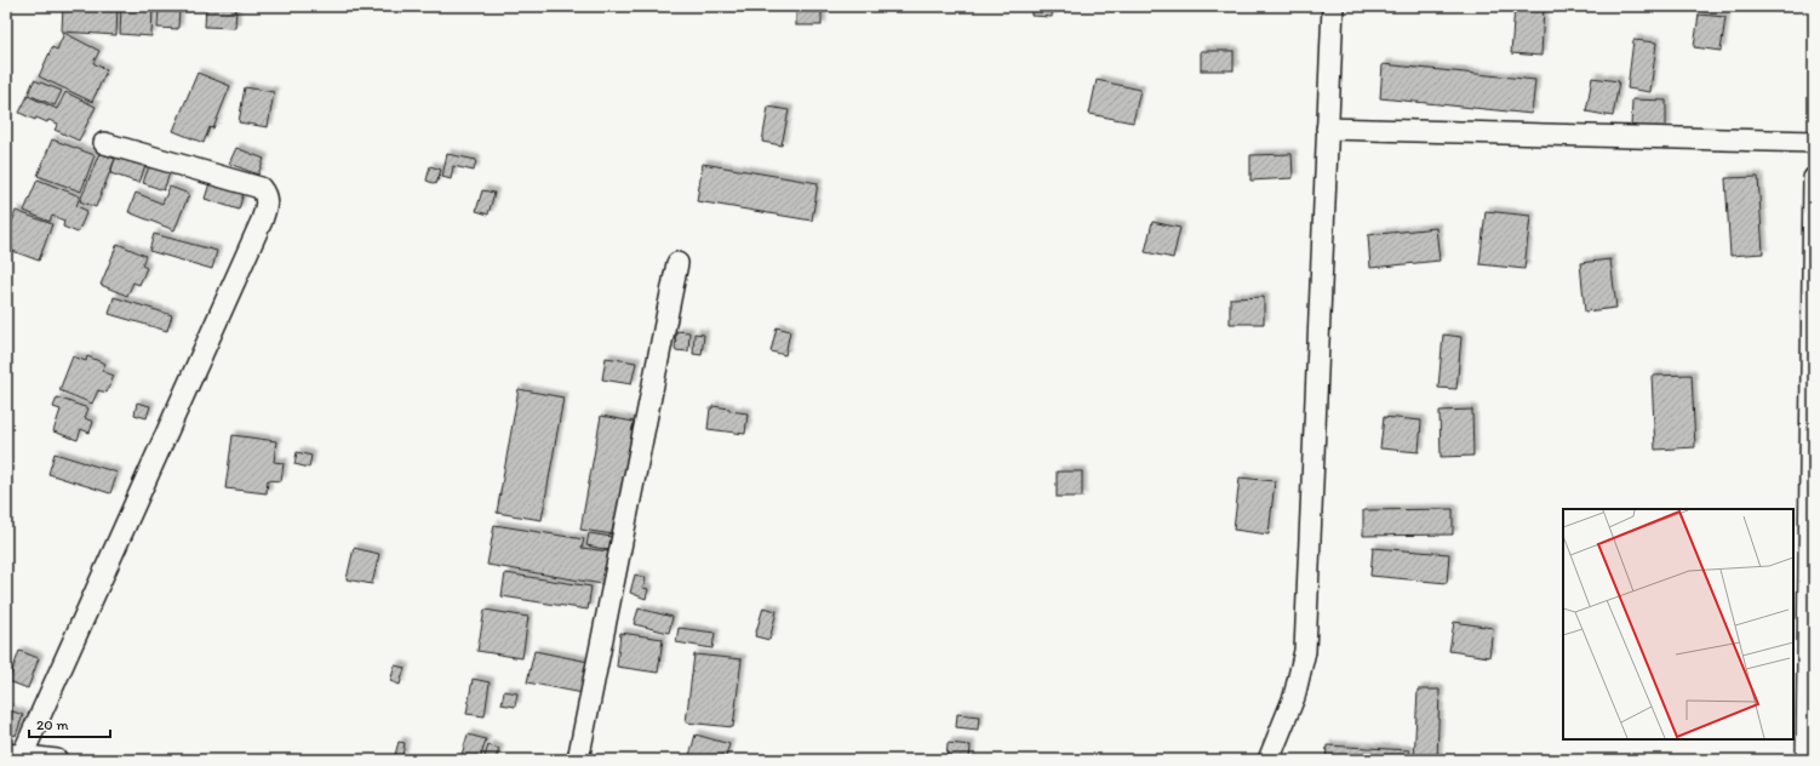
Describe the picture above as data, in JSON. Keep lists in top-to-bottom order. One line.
{"scale_bar":"20 m"}
